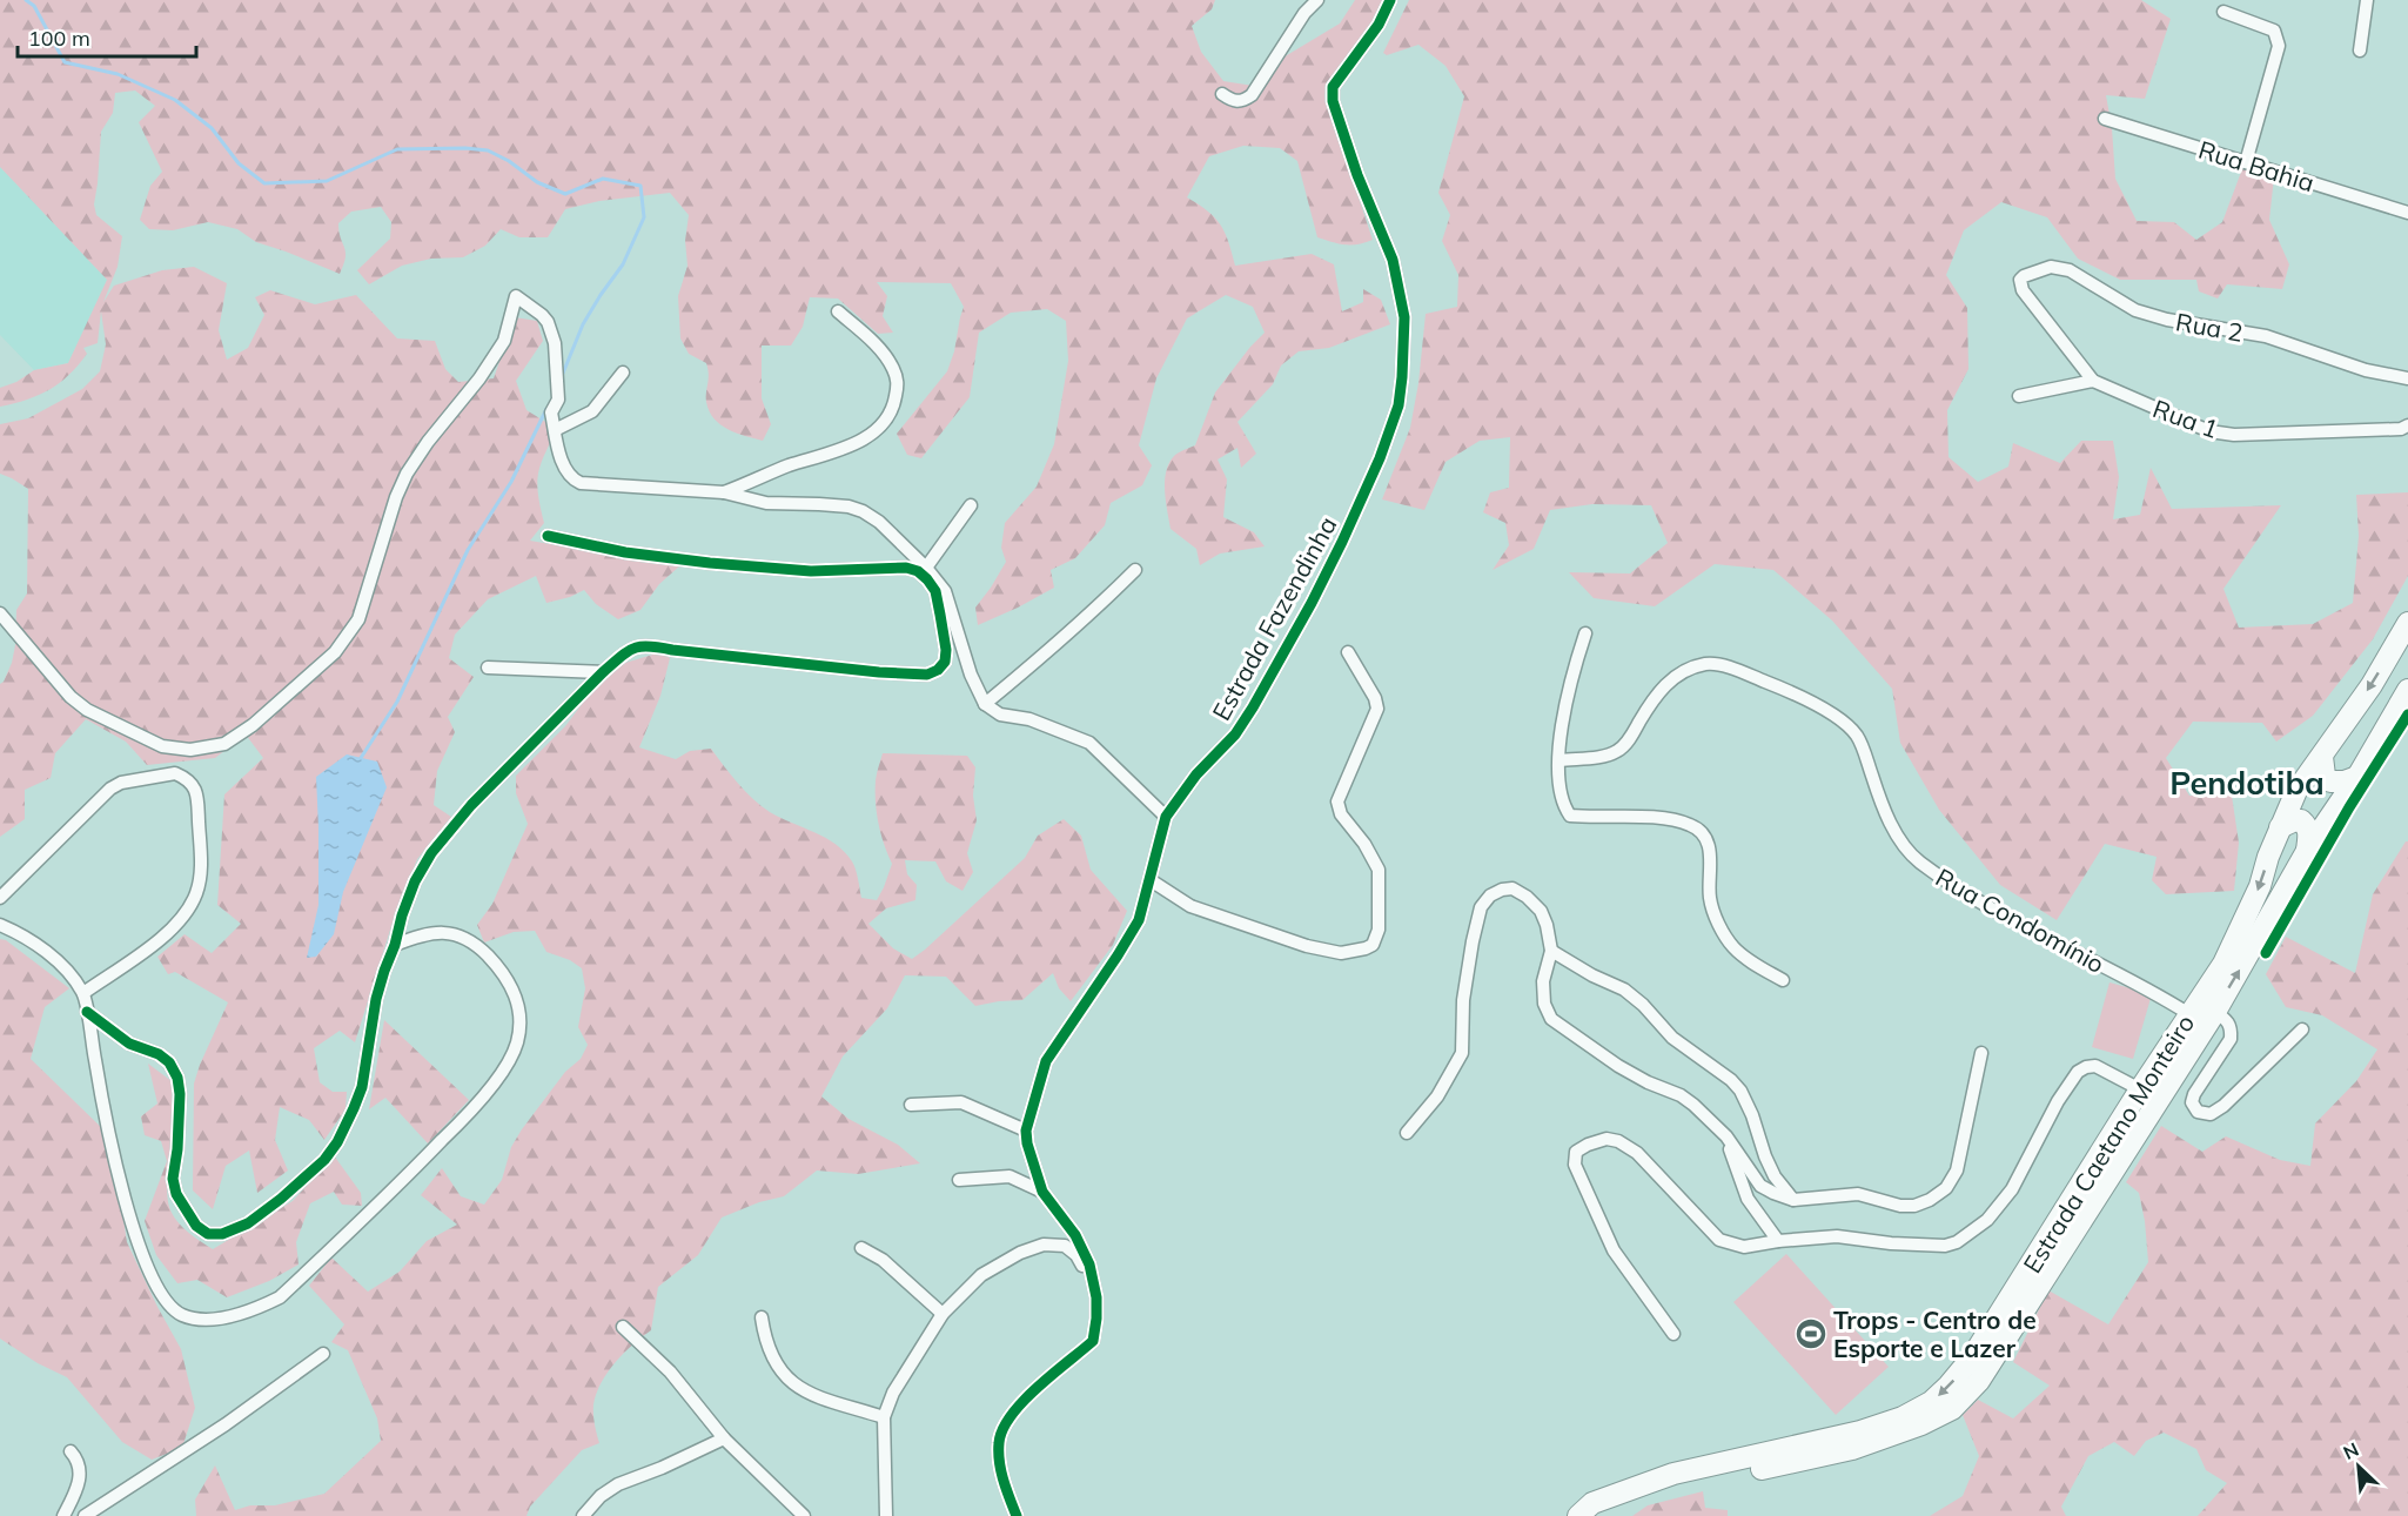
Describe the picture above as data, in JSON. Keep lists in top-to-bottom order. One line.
{"streets":{"main road":["Estrada Caetano Monteiro"],"street":["Rua Bahia","Rua 2","Rua 1","Estrada Fazendinha","Rua Condomínio"]},"crossings":[["Rua 2","Rua 1"],["Rua Condomínio","Estrada Caetano Monteiro"]],"districts":["Pendotiba"],"places":{"sports":["Trops - Centro de Esporte e Lazer"]},"scale_bar":"100 m","north":"top left"}
